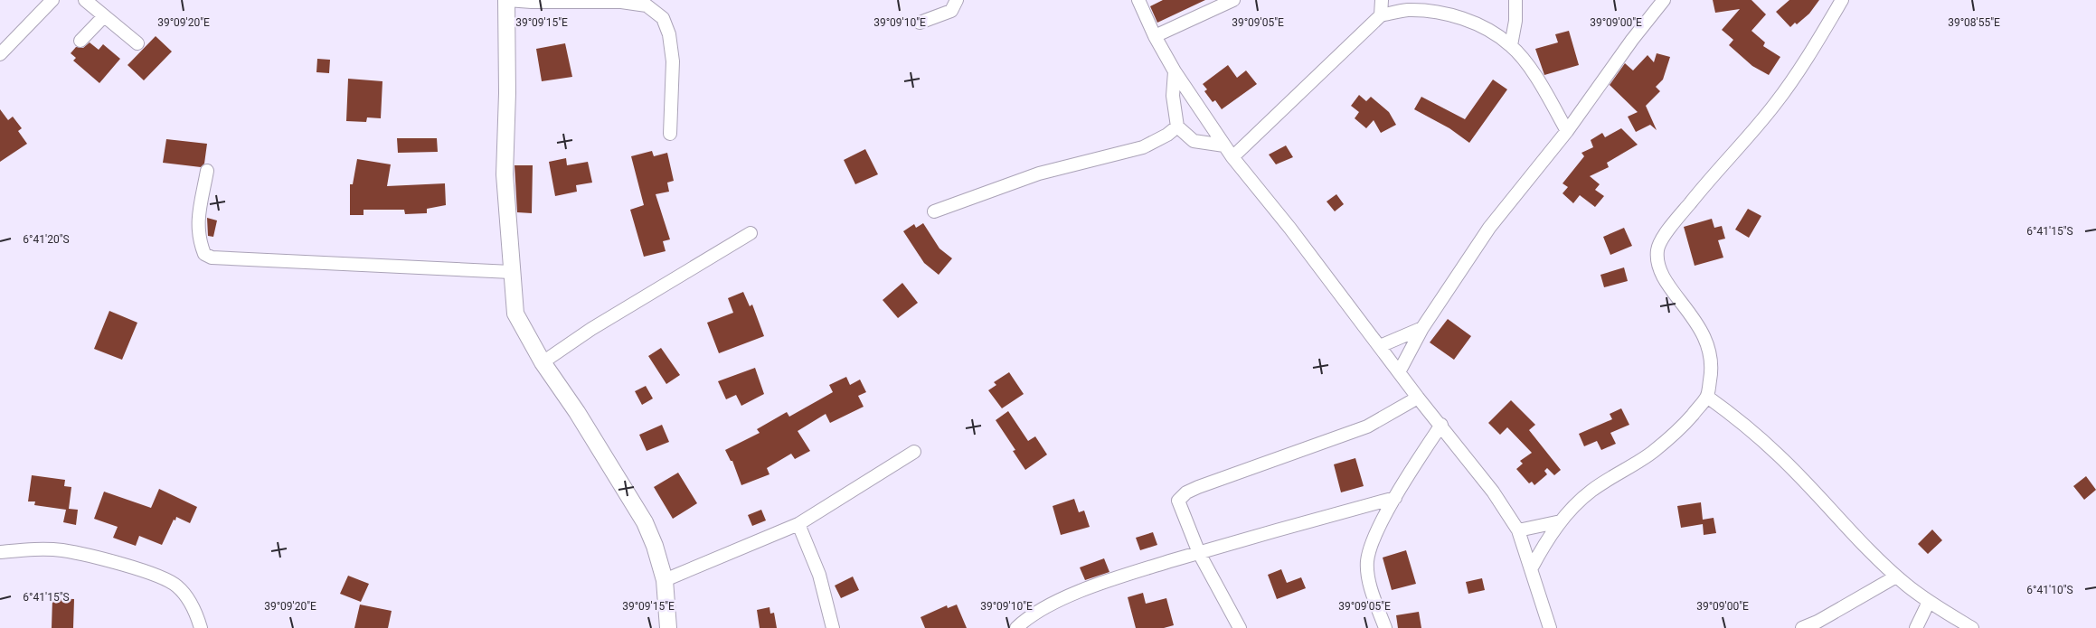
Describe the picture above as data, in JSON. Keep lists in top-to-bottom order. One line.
{"coordinates":["39°09'20\"E","39°09'15\"E","39°09'10\"E","39°09'05\"E","39°09'00\"E","39°08'55\"E","6°41'15\"S","6°41'20\"S","6°41'10\"S"]}
